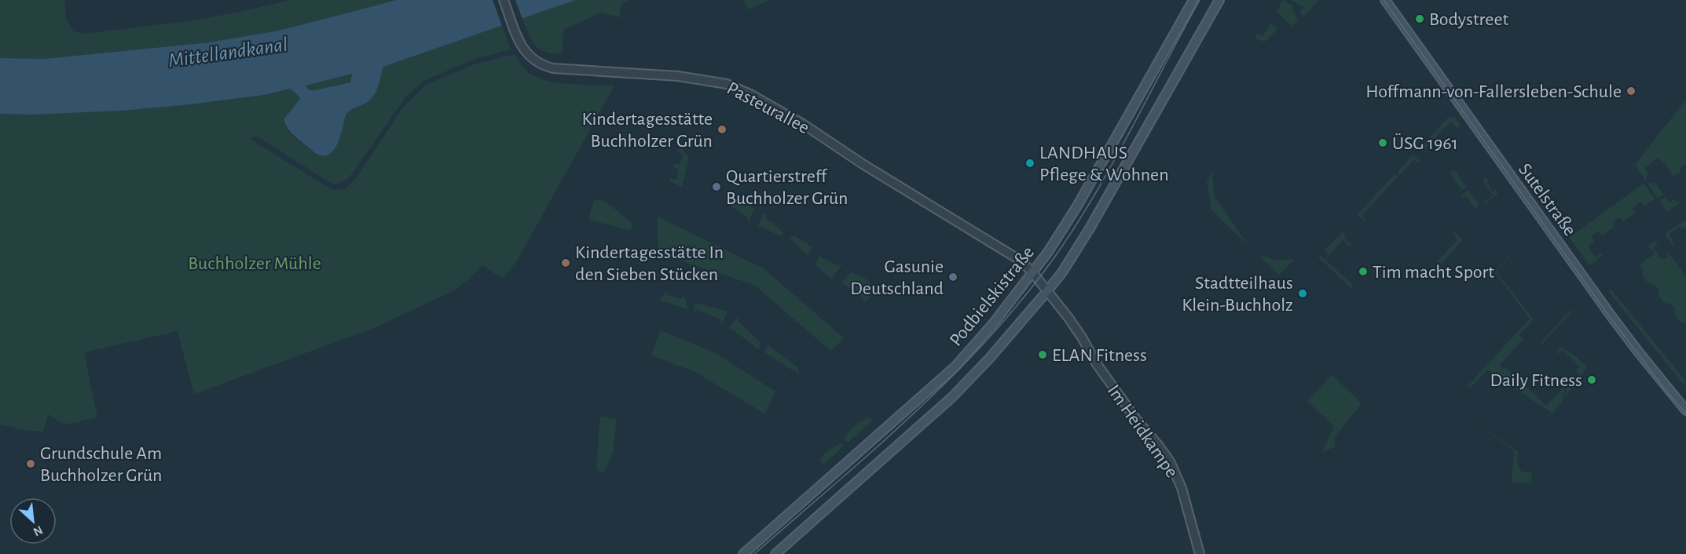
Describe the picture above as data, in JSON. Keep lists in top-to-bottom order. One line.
{"streets":{"main road":["Sutelstraße","Podbielskistraße"],"street":["Pasteurallee","Im Heidkampe"]},"crossings":[["Pasteurallee","Podbielskistraße"],["Pasteurallee","Im Heidkampe"],["Podbielskistraße","Im Heidkampe"]],"water":["Mittellandkanal"],"parks":["Buchholzer Mühle"],"places":["Bodystreet","Hoffmann-von-Fallersleben-Schule","Kindertagesstätte Buchholzer Grün","ÜSG 1961","LANDHAUS Pflege & Wohnen","Quartierstreff Buchholzer Grün","Kindertagesstätte In den Sieben Stücken","Tim macht Sport","Gasunie Deutschland","Stadtteilhaus Klein-Buchholz","ELAN Fitness","Daily Fitness","Grundschule Am Buchholzer Grün"],"north":"bottom right"}
